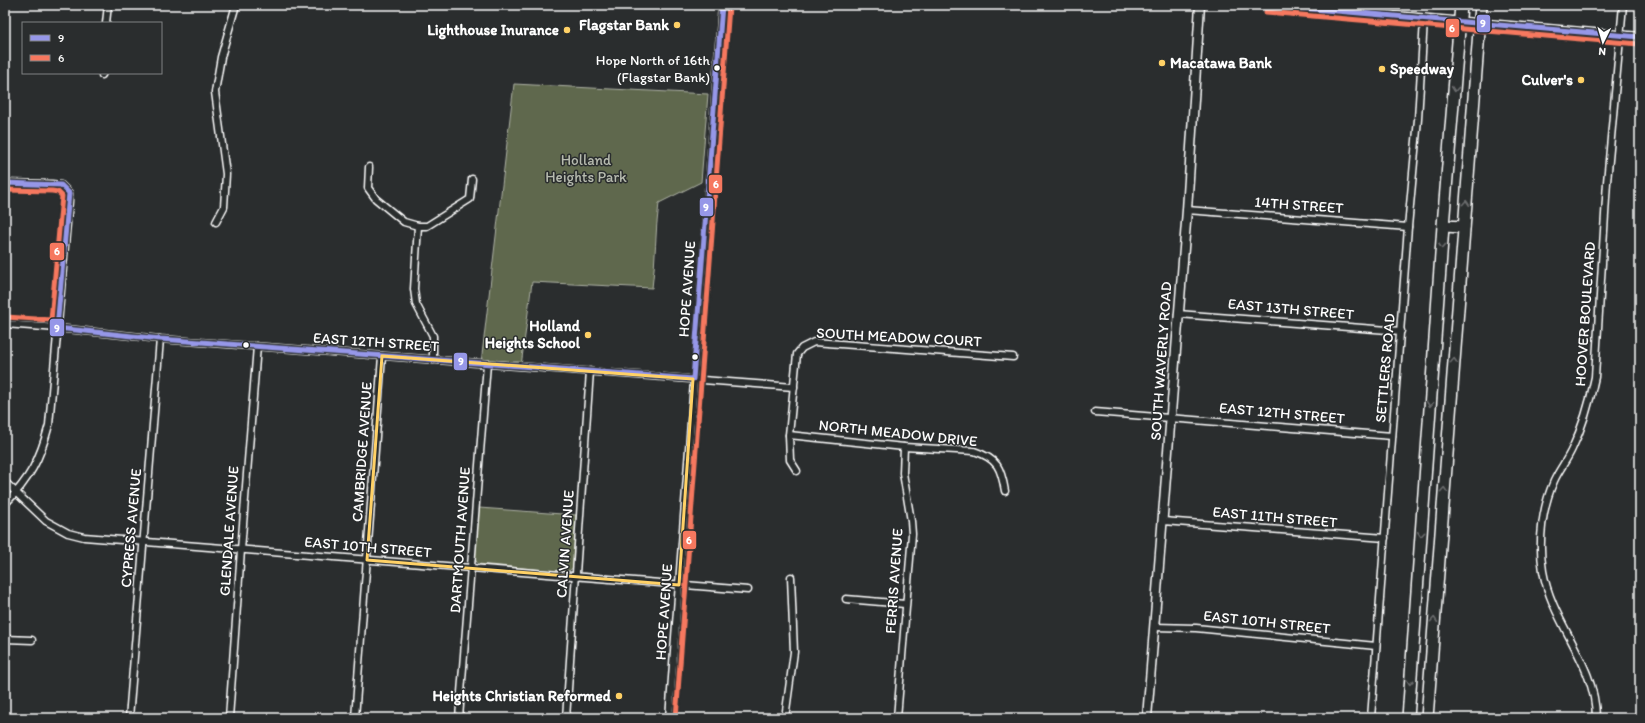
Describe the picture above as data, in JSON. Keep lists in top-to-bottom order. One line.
{"streets":{"main road":["SOUTH WAVERLY ROAD"],"street":["14TH STREET","HOPE AVENUE","EAST 13TH STREET","HOOVER BOULEVARD","SOUTH MEADOW COURT","EAST 12TH STREET","SETTLERS ROAD","NORTH MEADOW DRIVE","CAMBRIDGE AVENUE","EAST 11TH STREET","CYPRESS AVENUE","GLENDALE AVENUE","DARTMOUTH AVENUE","CALVIN AVENUE","EAST 10TH STREET","FERRIS AVENUE"]},"crossings":[["14TH STREET","SOUTH WAVERLY ROAD"],["14TH STREET","SETTLERS ROAD"],["HOPE AVENUE","EAST 12TH STREET"],["HOPE AVENUE","EAST 10TH STREET"],["EAST 13TH STREET","SOUTH WAVERLY ROAD"],["EAST 13TH STREET","SETTLERS ROAD"],["SOUTH MEADOW COURT","EAST 12TH STREET"],["SOUTH MEADOW COURT","NORTH MEADOW DRIVE"],["EAST 12TH STREET","SOUTH WAVERLY ROAD"],["EAST 12TH STREET","SETTLERS ROAD"],["EAST 12TH STREET","CAMBRIDGE AVENUE"],["EAST 12TH STREET","CYPRESS AVENUE"],["EAST 12TH STREET","GLENDALE AVENUE"],["EAST 12TH STREET","DARTMOUTH AVENUE"],["EAST 12TH STREET","CALVIN AVENUE"],["SOUTH WAVERLY ROAD","EAST 11TH STREET"],["SOUTH WAVERLY ROAD","EAST 10TH STREET"],["SETTLERS ROAD","EAST 11TH STREET"],["SETTLERS ROAD","EAST 10TH STREET"],["NORTH MEADOW DRIVE","FERRIS AVENUE"],["CAMBRIDGE AVENUE","EAST 10TH STREET"],["CYPRESS AVENUE","EAST 10TH STREET"],["GLENDALE AVENUE","EAST 10TH STREET"],["DARTMOUTH AVENUE","EAST 10TH STREET"],["CALVIN AVENUE","EAST 10TH STREET"]],"parks":["Holland Heights Park"],"places":["Flagstar Bank","Lighthouse Inurance","Macatawa Bank","Hope North of 16th (Flagstar Bank)","Speedway","Culver's","Holland Heights School","Heights Christian Reformed"],"lines":["transit line 9","transit line 6"],"legend":["9","6"],"north":"bottom"}
